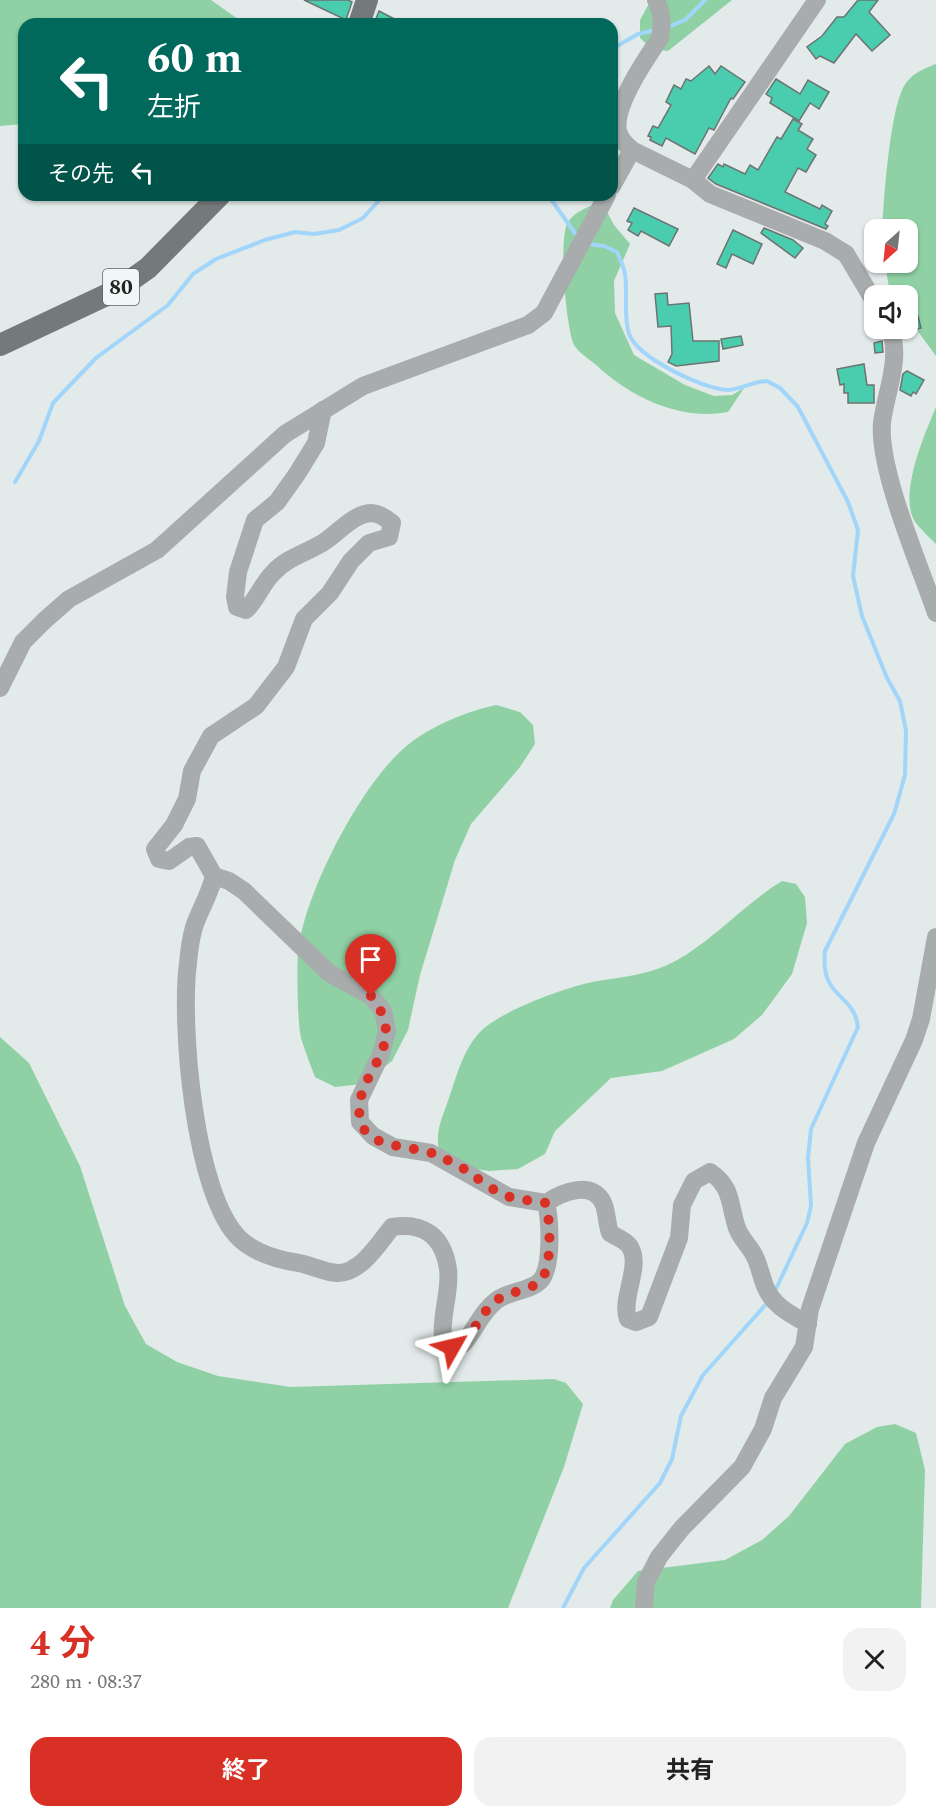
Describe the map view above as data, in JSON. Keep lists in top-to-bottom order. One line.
{"streets":{"main road":["80"]},"north":"bottom left","page":{"turn":["60 m","左折"],"then":"その先","heading":["4 分","280 m · 08:37"],"buttons":["終了","共有"]}}
